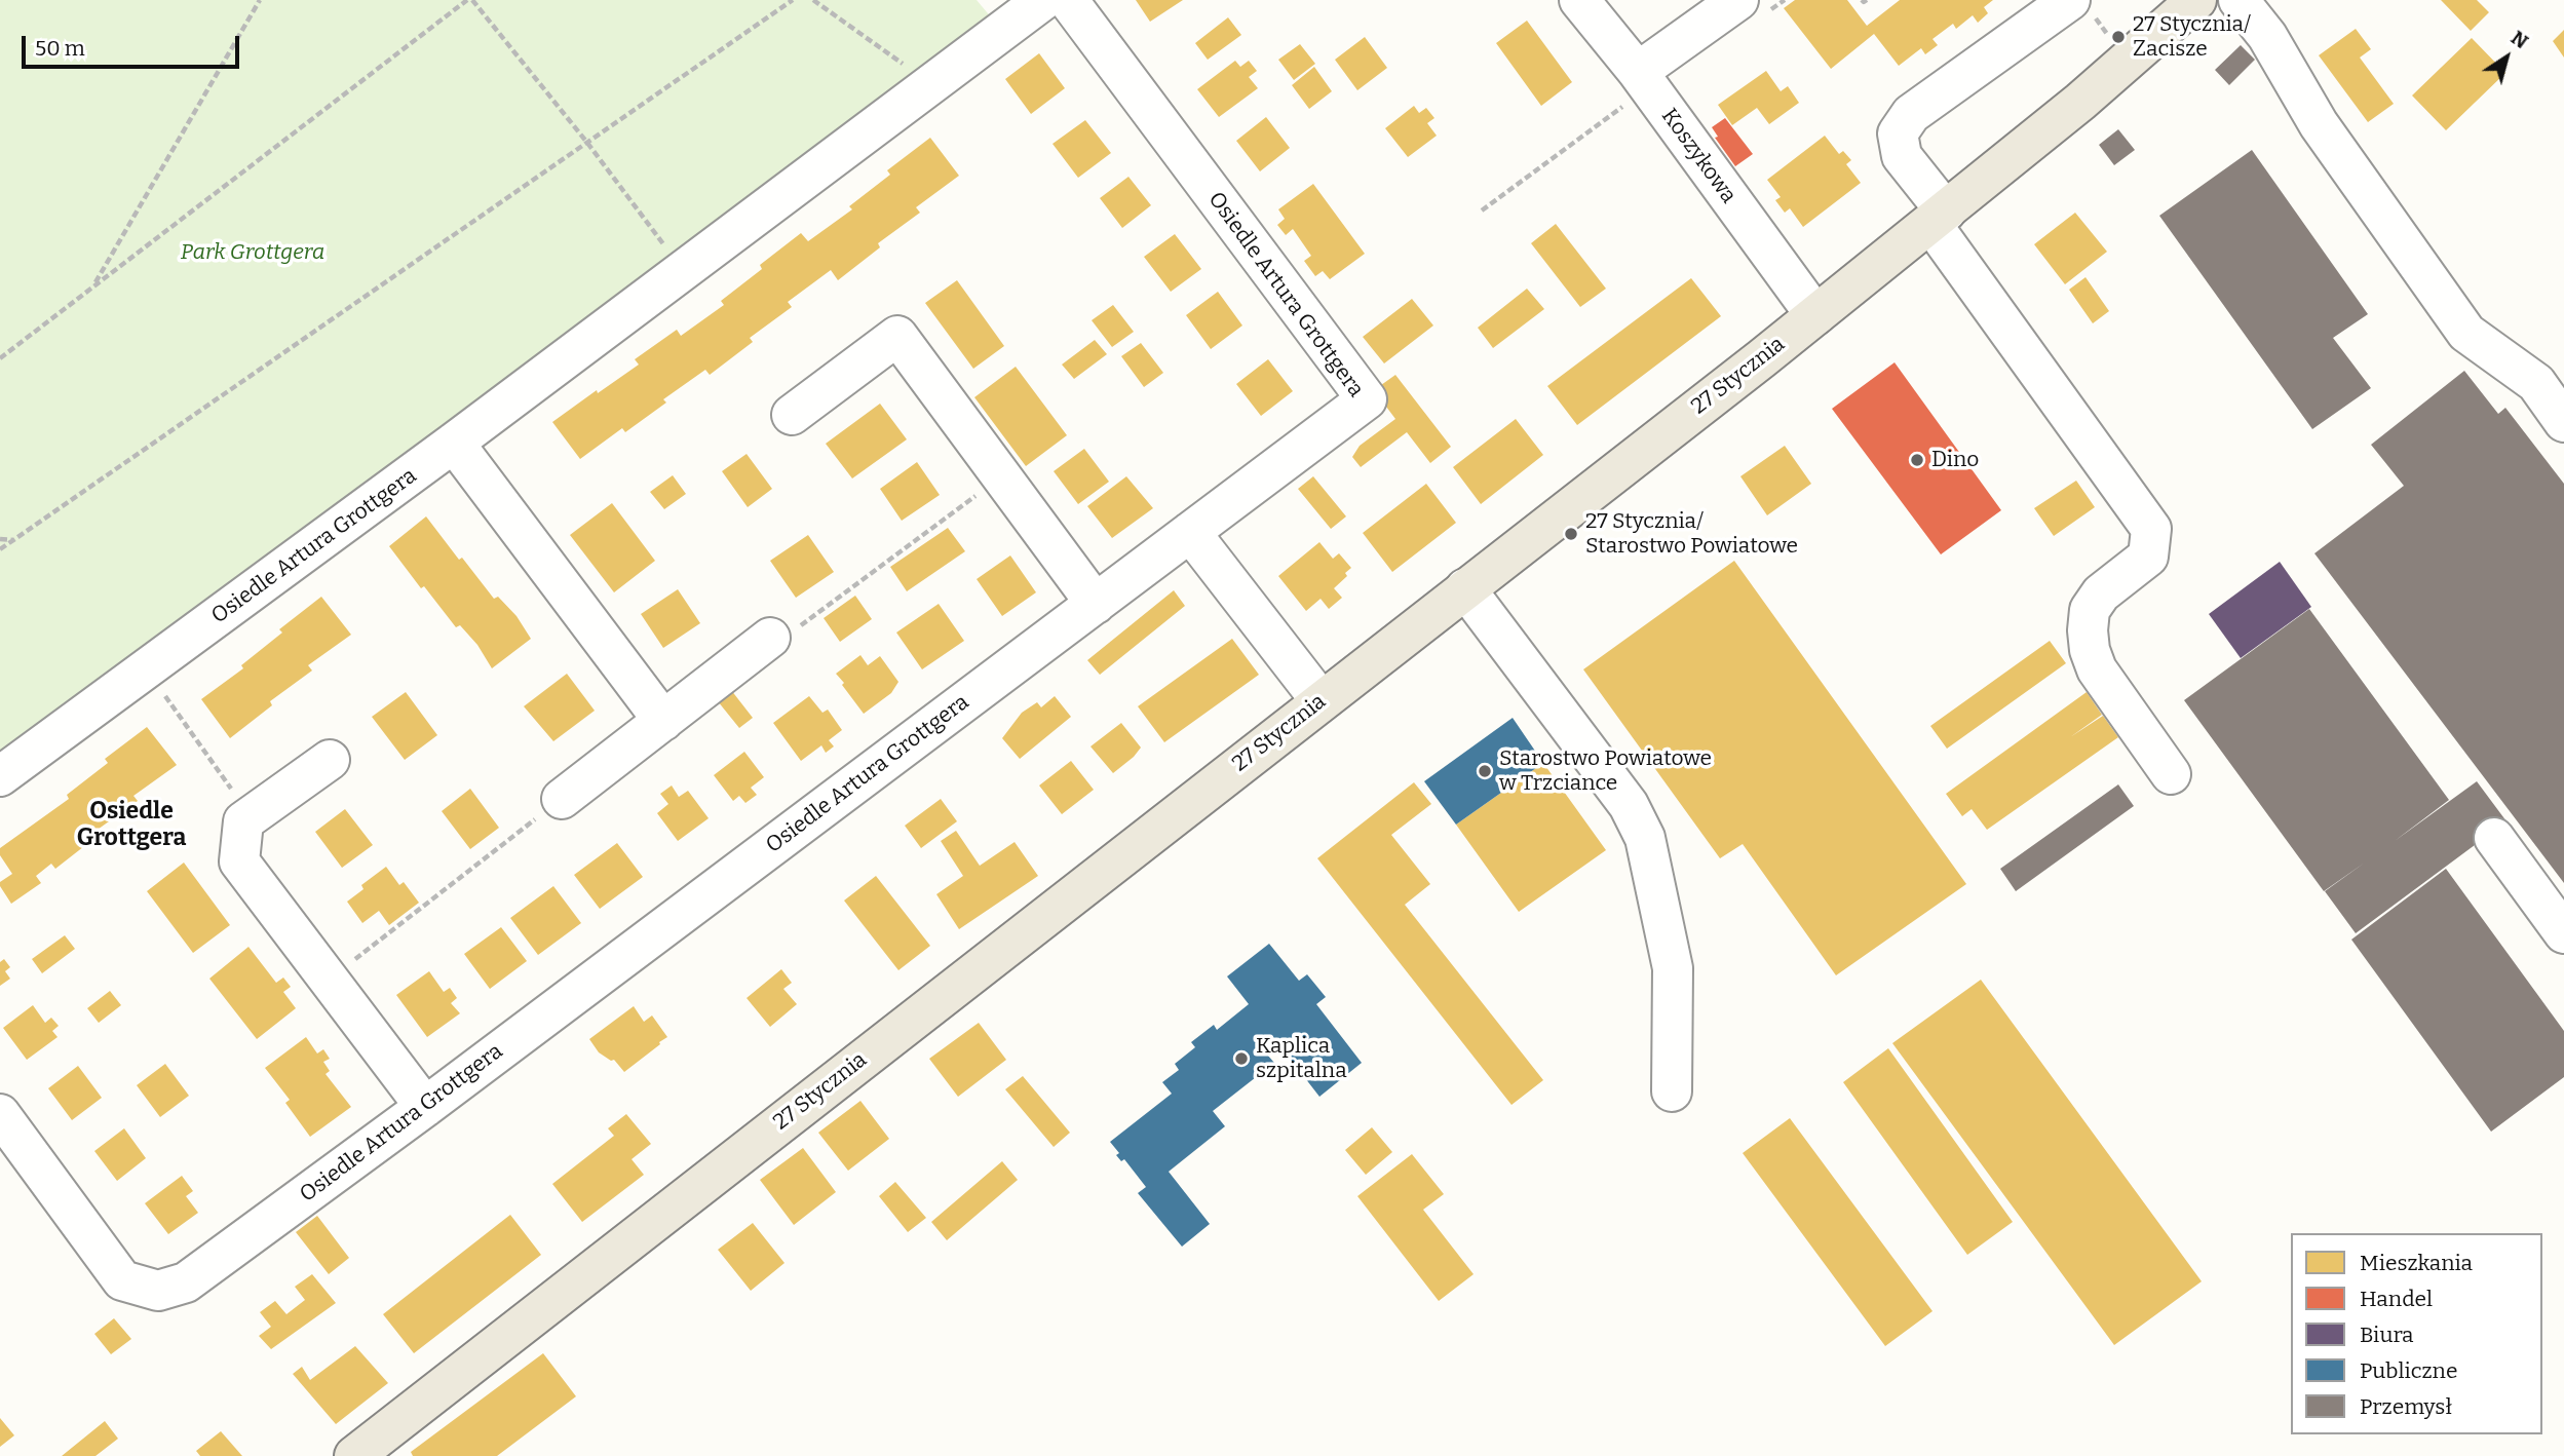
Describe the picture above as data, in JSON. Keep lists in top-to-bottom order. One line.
{"streets":{"main road":["27 Stycznia"],"street":["Koszykowa","Osiedle Artura Grottgera"]},"crossings":[["Koszykowa","27 Stycznia"]],"districts":["Osiedle Grottgera"],"parks":["Park Grottgera"],"places":["27 Stycznia/ Zacisze","Dino","27 Stycznia/ Starostwo Powiatowe","Starostwo Powiatowe w Trzciance","Kaplica szpitalna"],"legend":["Mieszkania","Handel","Biura","Publiczne","Przemysł"],"scale_bar":"50 m","north":"top right"}
